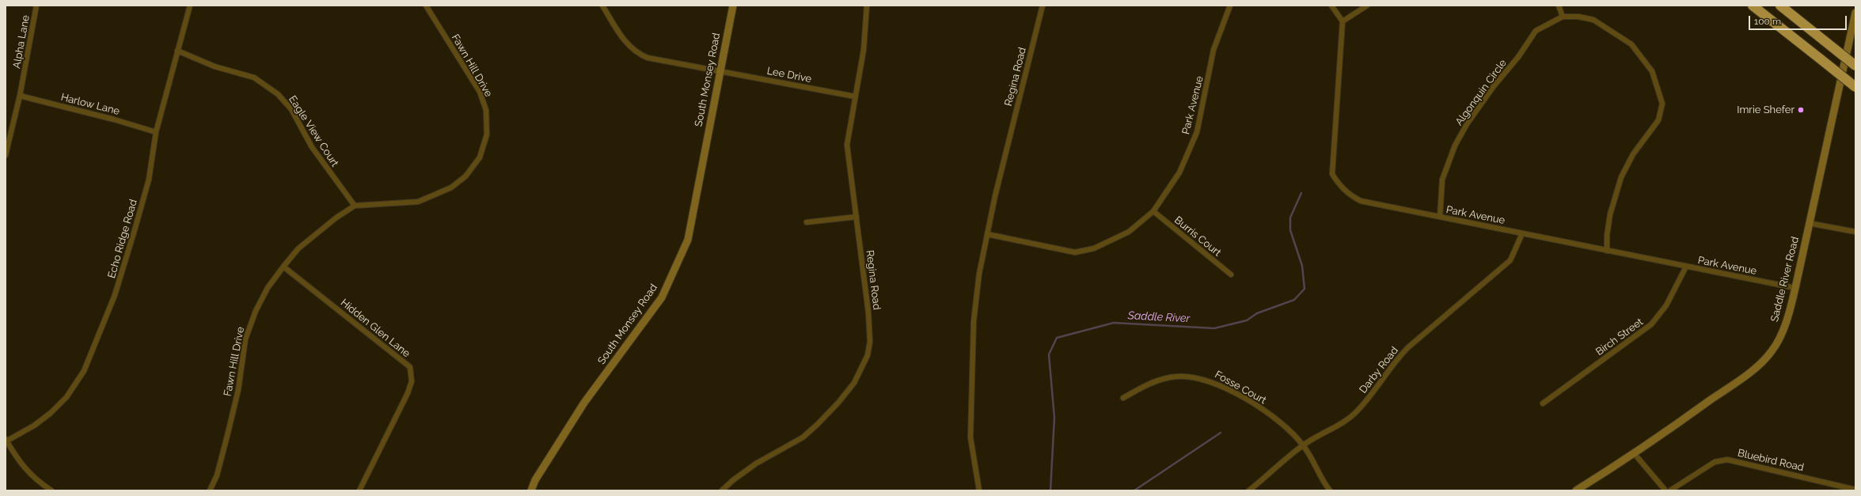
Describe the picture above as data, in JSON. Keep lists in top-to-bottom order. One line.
{"streets":{"main road":["South Monsey Road","Saddle River Road"],"street":["Alpha Lane","Fawn Hill Drive","Lee Drive","Regina Road","Algonquin Circle","Harlow Lane","Park Avenue","Eagle View Court","Burris Court","Echo Ridge Road","Hidden Glen Lane","Birch Street","Darby Road","Fosse Court","Bluebird Road"]},"crossings":[["Alpha Lane","Harlow Lane"],["Fawn Hill Drive","Eagle View Court"],["Fawn Hill Drive","Hidden Glen Lane"],["Lee Drive","Regina Road"],["Lee Drive","South Monsey Road"],["Regina Road","Park Avenue"],["Algonquin Circle","Park Avenue"],["Harlow Lane","Echo Ridge Road"],["Park Avenue","Burris Court"],["Park Avenue","Saddle River Road"],["Park Avenue","Birch Street"],["Park Avenue","Darby Road"],["Eagle View Court","Echo Ridge Road"],["Darby Road","Fosse Court"]],"water":["Saddle River"],"places":["Imrie Shefer"],"scale_bar":"100 m"}
